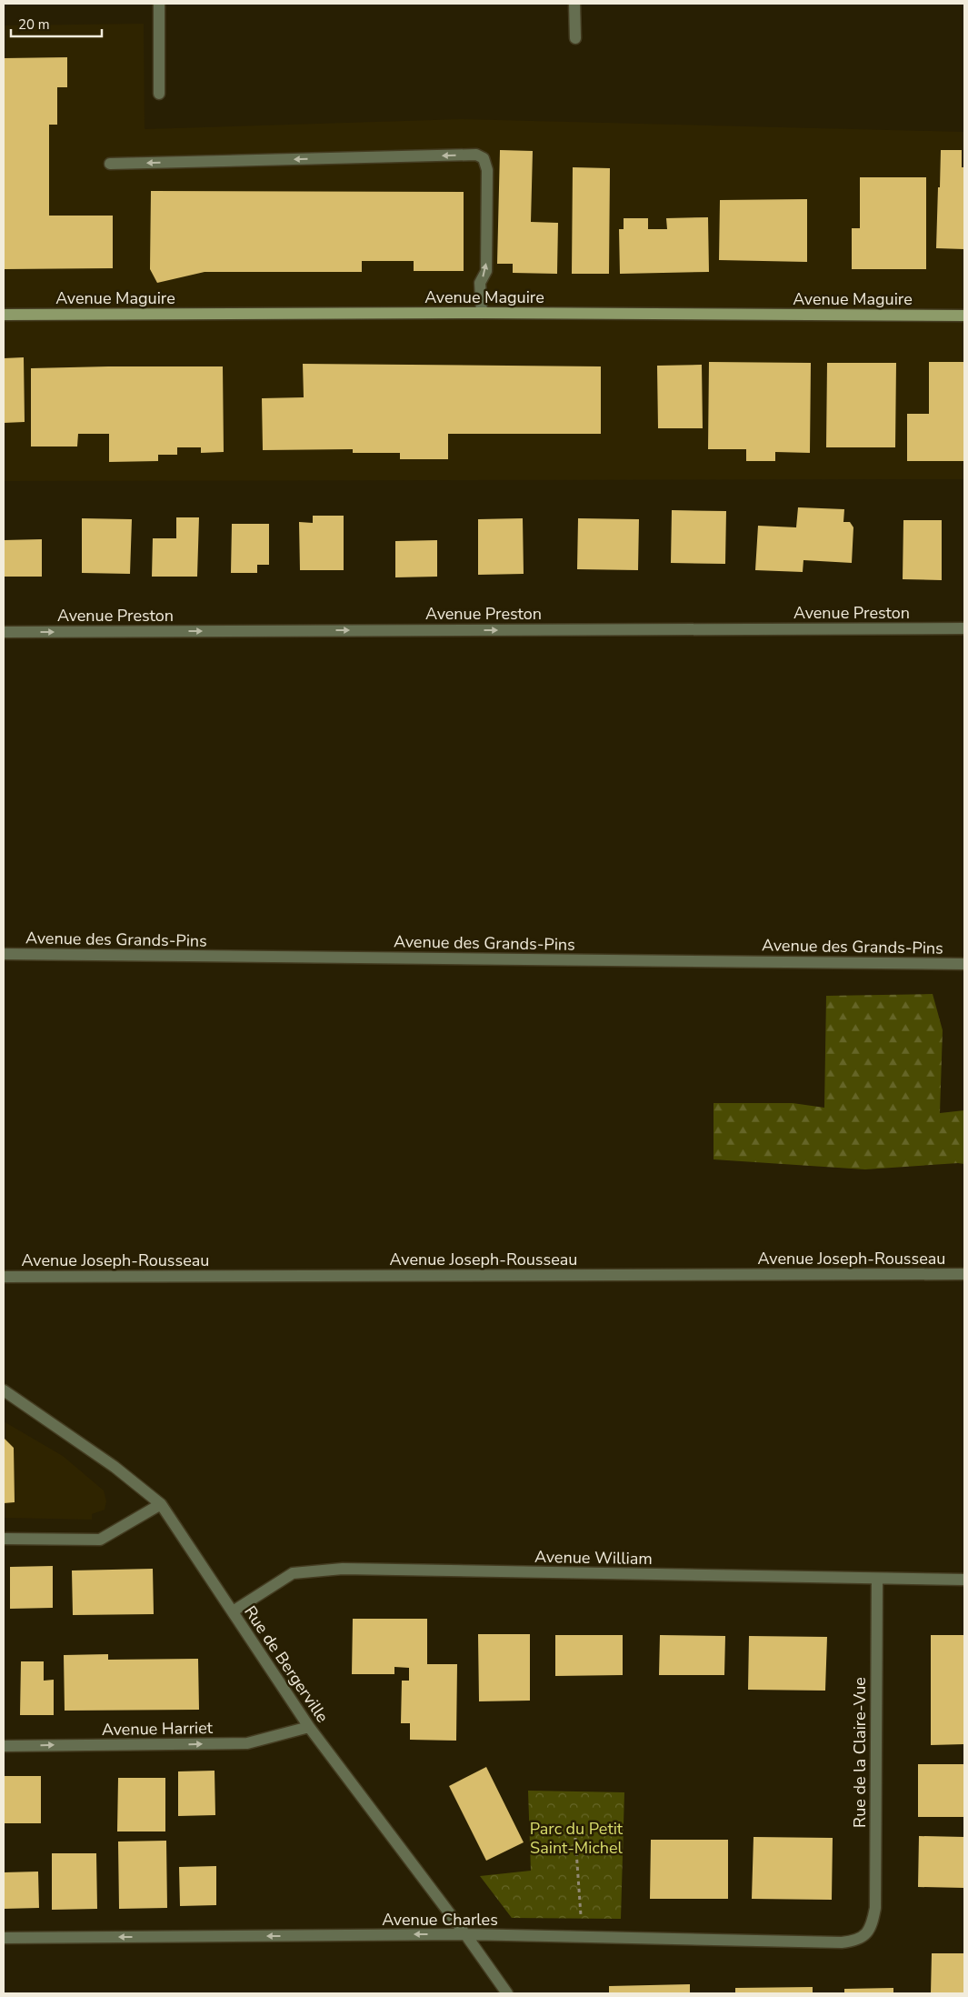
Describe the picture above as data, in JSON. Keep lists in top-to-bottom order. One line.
{"streets":{"street":["Avenue Maguire","Avenue Preston","Avenue des Grands-Pins","Avenue Joseph-Rousseau","Avenue William","Rue de Bergerville","Avenue Harriet","Rue de la Claire-Vue","Avenue Charles"]},"crossings":[["Avenue William","Rue de Bergerville"],["Avenue William","Rue de la Claire-Vue"],["Rue de Bergerville","Avenue Harriet"],["Rue de Bergerville","Avenue Charles"],["Rue de la Claire-Vue","Avenue Charles"]],"one_way":["Avenue Preston","Avenue Harriet","Avenue Charles"],"parks":["Parc du Petit Saint-Michel"],"scale_bar":"20 m"}
